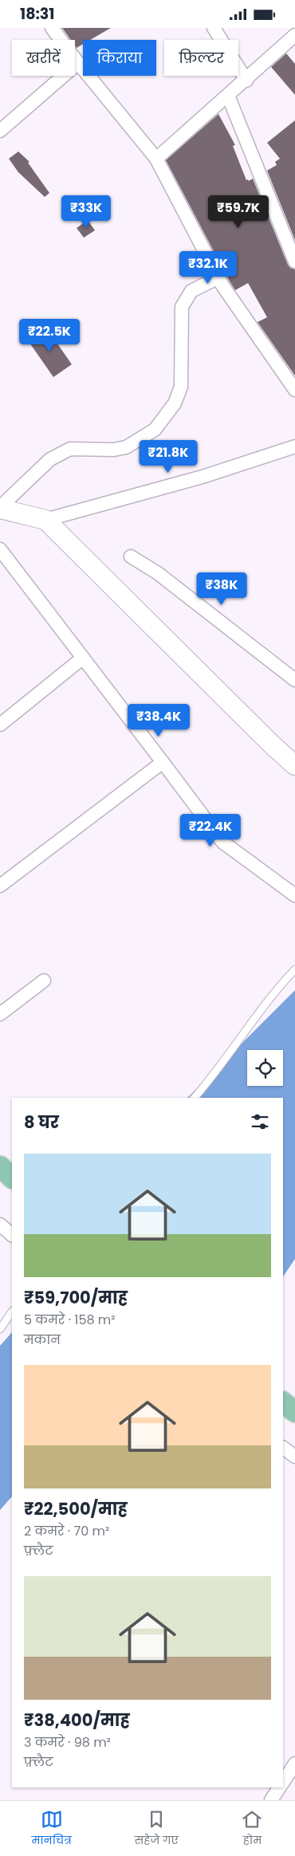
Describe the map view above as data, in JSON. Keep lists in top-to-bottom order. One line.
{"page":{"status":"18:31","chip":["खरीदें","किराया","फ़िल्टर"],"price":["₹33K","₹59.7K","₹32.1K","₹22.5K","₹21.8K","₹38K","₹38.4K","₹22.4K"],"heading":"8 घर","list":[{"name":"₹59,700/माह","note":"5 कमरे · 158 m² · मकान"},{"name":"₹22,500/माह","note":"2 कमरे · 70 m² · फ़्लैट"},{"name":"₹38,400/माह","note":"3 कमरे · 98 m² · फ़्लैट"}],"tabs":["मानचित्र","सहेजे गए","होम"]}}
